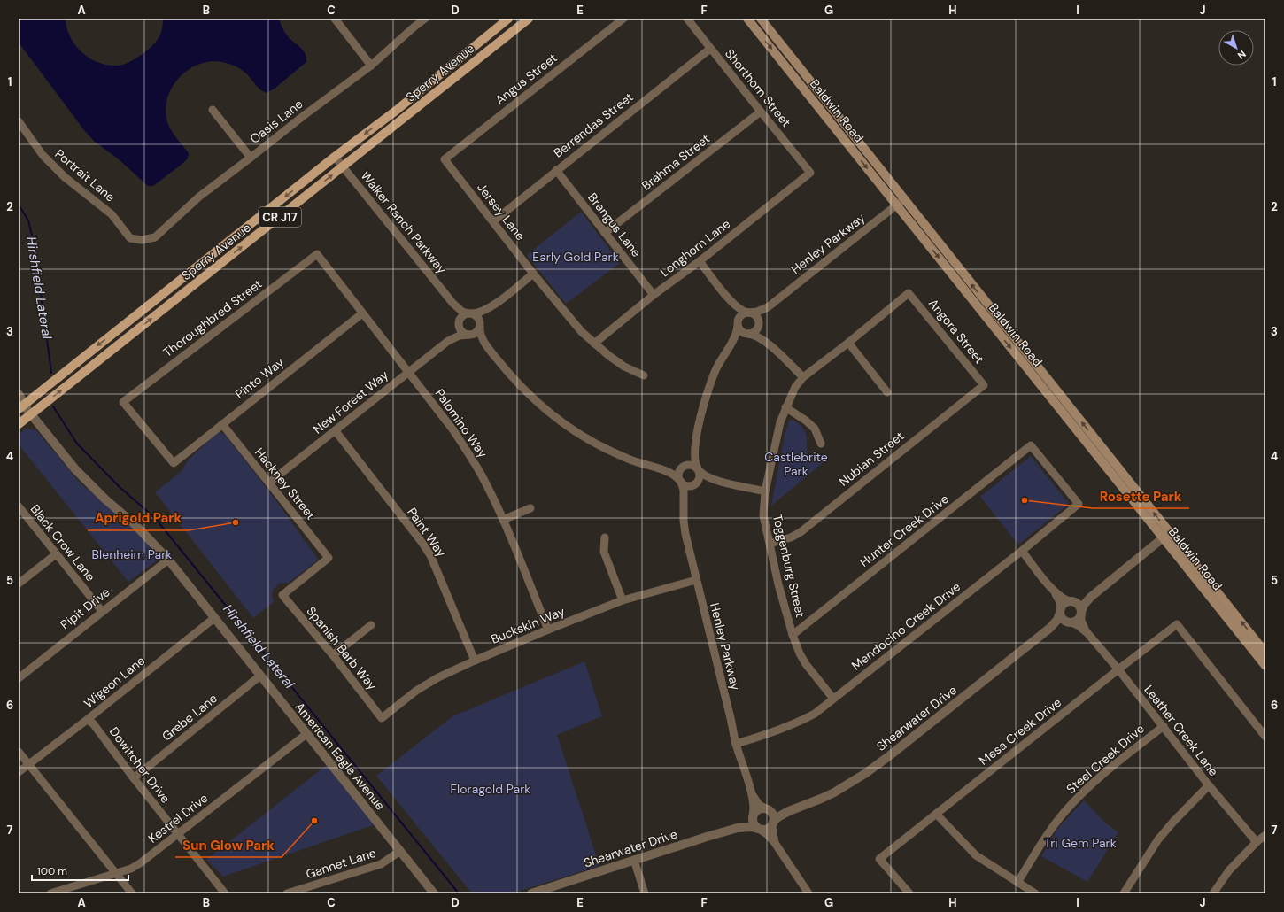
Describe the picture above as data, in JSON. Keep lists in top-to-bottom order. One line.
{"streets":{"main road":["Sperry Avenue","Baldwin Road","CR J17"],"street":["Angus Street","Shorthorn Street","Oasis Lane","Berrendas Street","Brahma Street","Portrait Lane","Jersey Lane","Walker Ranch Parkway","Brangus Lane","Henley Parkway","Longhorn Lane","Thoroughbred Street","Angora Street","Pinto Way","New Forest Way","Palomino Way","Nubian Street","Hackney Street","Hunter Creek Drive","Paint Way","Black Crow Lane","Toggenburg Street","Pipit Drive","Buckskin Way","Mendocino Creek Drive","Spanish Barb Way","Wigeon Lane","Grebe Lane","Shearwater Drive","Leather Creek Lane","Mesa Creek Drive","American Eagle Avenue","Steel Creek Drive","Dowitcher Drive","Kestrel Drive","Gannet Lane"]},"crossings":[["Sperry Avenue","Walker Ranch Parkway"],["Sperry Avenue","American Eagle Avenue"],["Angus Street","Jersey Lane"],["Shorthorn Street","Berrendas Street"],["Shorthorn Street","Brahma Street"],["Shorthorn Street","Longhorn Lane"],["Baldwin Road","Henley Parkway"],["Oasis Lane","Portrait Lane"],["Berrendas Street","Jersey Lane"],["Berrendas Street","Brangus Lane"],["Brahma Street","Brangus Lane"],["Jersey Lane","Longhorn Lane"],["Walker Ranch Parkway","New Forest Way"],["Brangus Lane","Longhorn Lane"],["Henley Parkway","Buckskin Way"],["Henley Parkway","Mendocino Creek Drive"],["Henley Parkway","Shearwater Drive"],["Thoroughbred Street","Pinto Way"],["Thoroughbred Street","Palomino Way"],["Angora Street","Nubian Street"],["Angora Street","Toggenburg Street"],["Pinto Way","Palomino Way"],["Pinto Way","Hackney Street"],["New Forest Way","Palomino Way"],["New Forest Way","Hackney Street"],["New Forest Way","Paint Way"],["Palomino Way","Buckskin Way"],["Nubian Street","Toggenburg Street"],["Hackney Street","Spanish Barb Way"],["Hunter Creek Drive","Toggenburg Street"],["Hunter Creek Drive","Mendocino Creek Drive"],["Paint Way","Buckskin Way"],["Black Crow Lane","Pipit Drive"],["Toggenburg Street","Mendocino Creek Drive"],["Pipit Drive","American Eagle Avenue"],["Buckskin Way","Spanish Barb Way"],["Wigeon Lane","American Eagle Avenue"],["Wigeon Lane","Dowitcher Drive"],["Grebe Lane","American Eagle Avenue"],["Grebe Lane","Dowitcher Drive"],["Shearwater Drive","Leather Creek Lane"],["Leather Creek Lane","Mesa Creek Drive"],["Leather Creek Lane","Steel Creek Drive"],["American Eagle Avenue","Kestrel Drive"],["American Eagle Avenue","Gannet Lane"],["Dowitcher Drive","Kestrel Drive"]],"water":["Hirshfield Lateral"],"parks":["Early Gold Park","Castlebrite Park","Blenheim Park","Floragold Park","Tri Gem Park"],"places":["Rosette Park","Aprigold Park","Sun Glow Park"],"scale_bar":"100 m","north":"bottom right","grid":{"columns":["A","B","C","D","E","F","G","H","I","J"],"rows":["1","2","3","4","5","6","7"]}}
